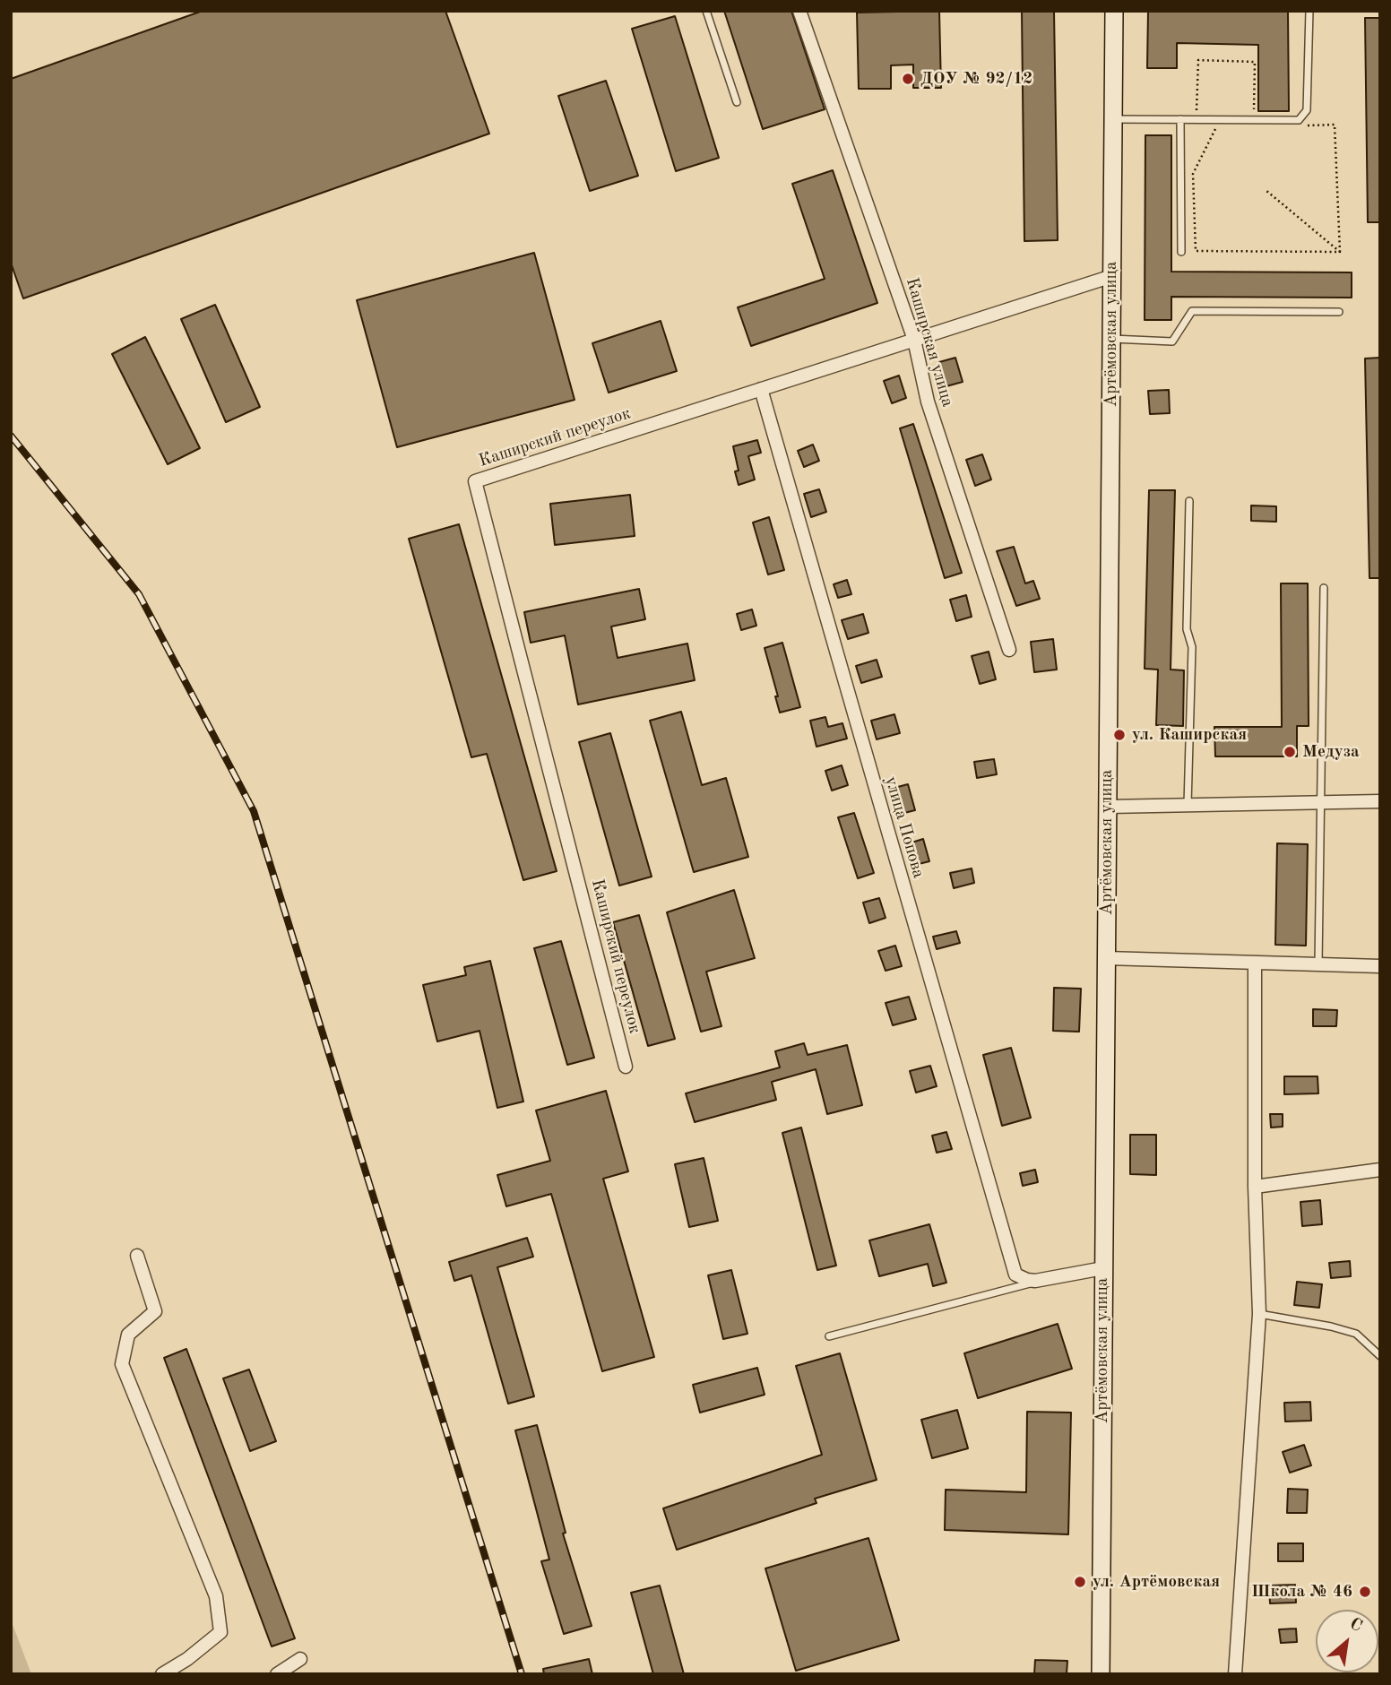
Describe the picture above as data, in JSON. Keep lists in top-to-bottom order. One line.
{"streets":{"street":["Артёмовская улица","Каширская улица","Каширский переулок","улица Попова"]},"crossings":[["Артёмовская улица","Каширский переулок"],["Каширская улица","Каширский переулок"],["Каширский переулок","улица Попова"]],"places":["ДОУ № 92/12","ул. Каширская","Медуза","ул. Артёмовская","Школа № 46"],"north":"top right"}
